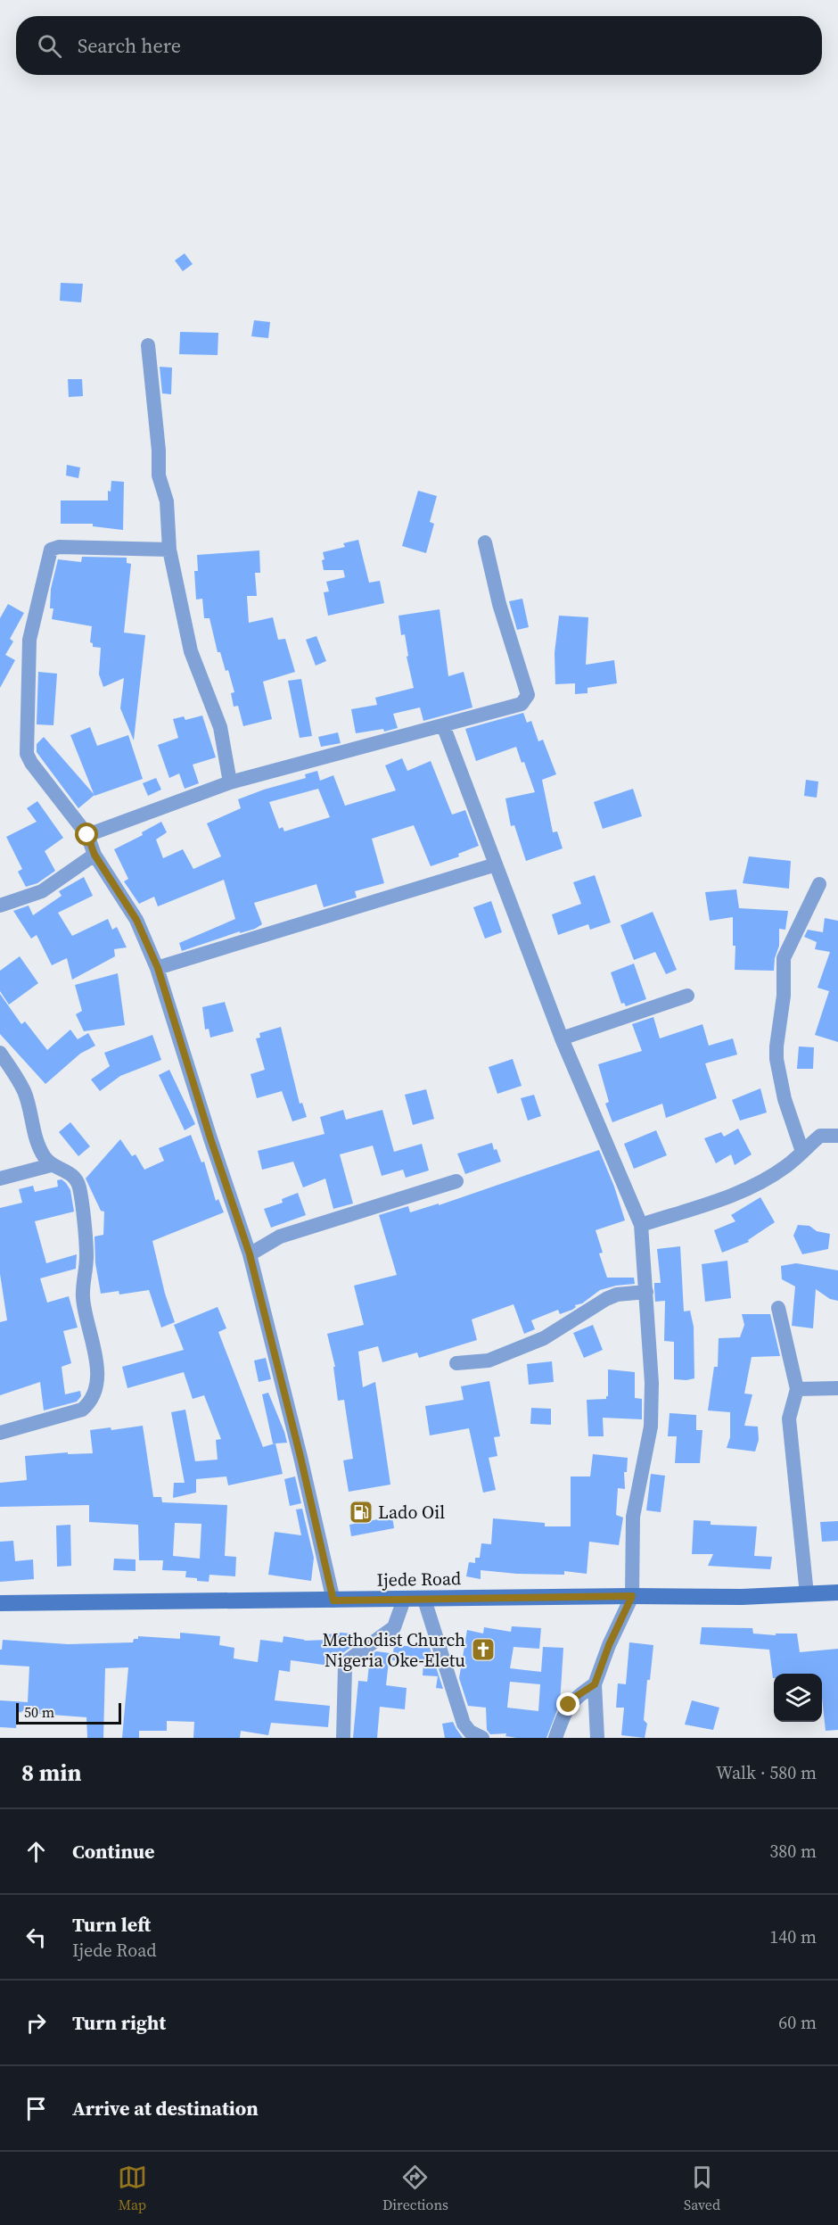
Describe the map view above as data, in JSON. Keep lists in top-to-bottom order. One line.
{"streets":{"main road":["Ijede Road"]},"places":{"fuel station":["Lado Oil"],"church":["Methodist Church Nigeria Oke-Eletu"]},"scale_bar":"50 m","page":{"search":"Search here","scale":"50 m","heading":["8 min","Walk · 580 m"],"list":[["Continue","380 m"],["Turn left","Ijede Road","140 m"],["Turn right","60 m"],"Arrive at destination"],"nav":["Map","Directions","Saved"]}}
